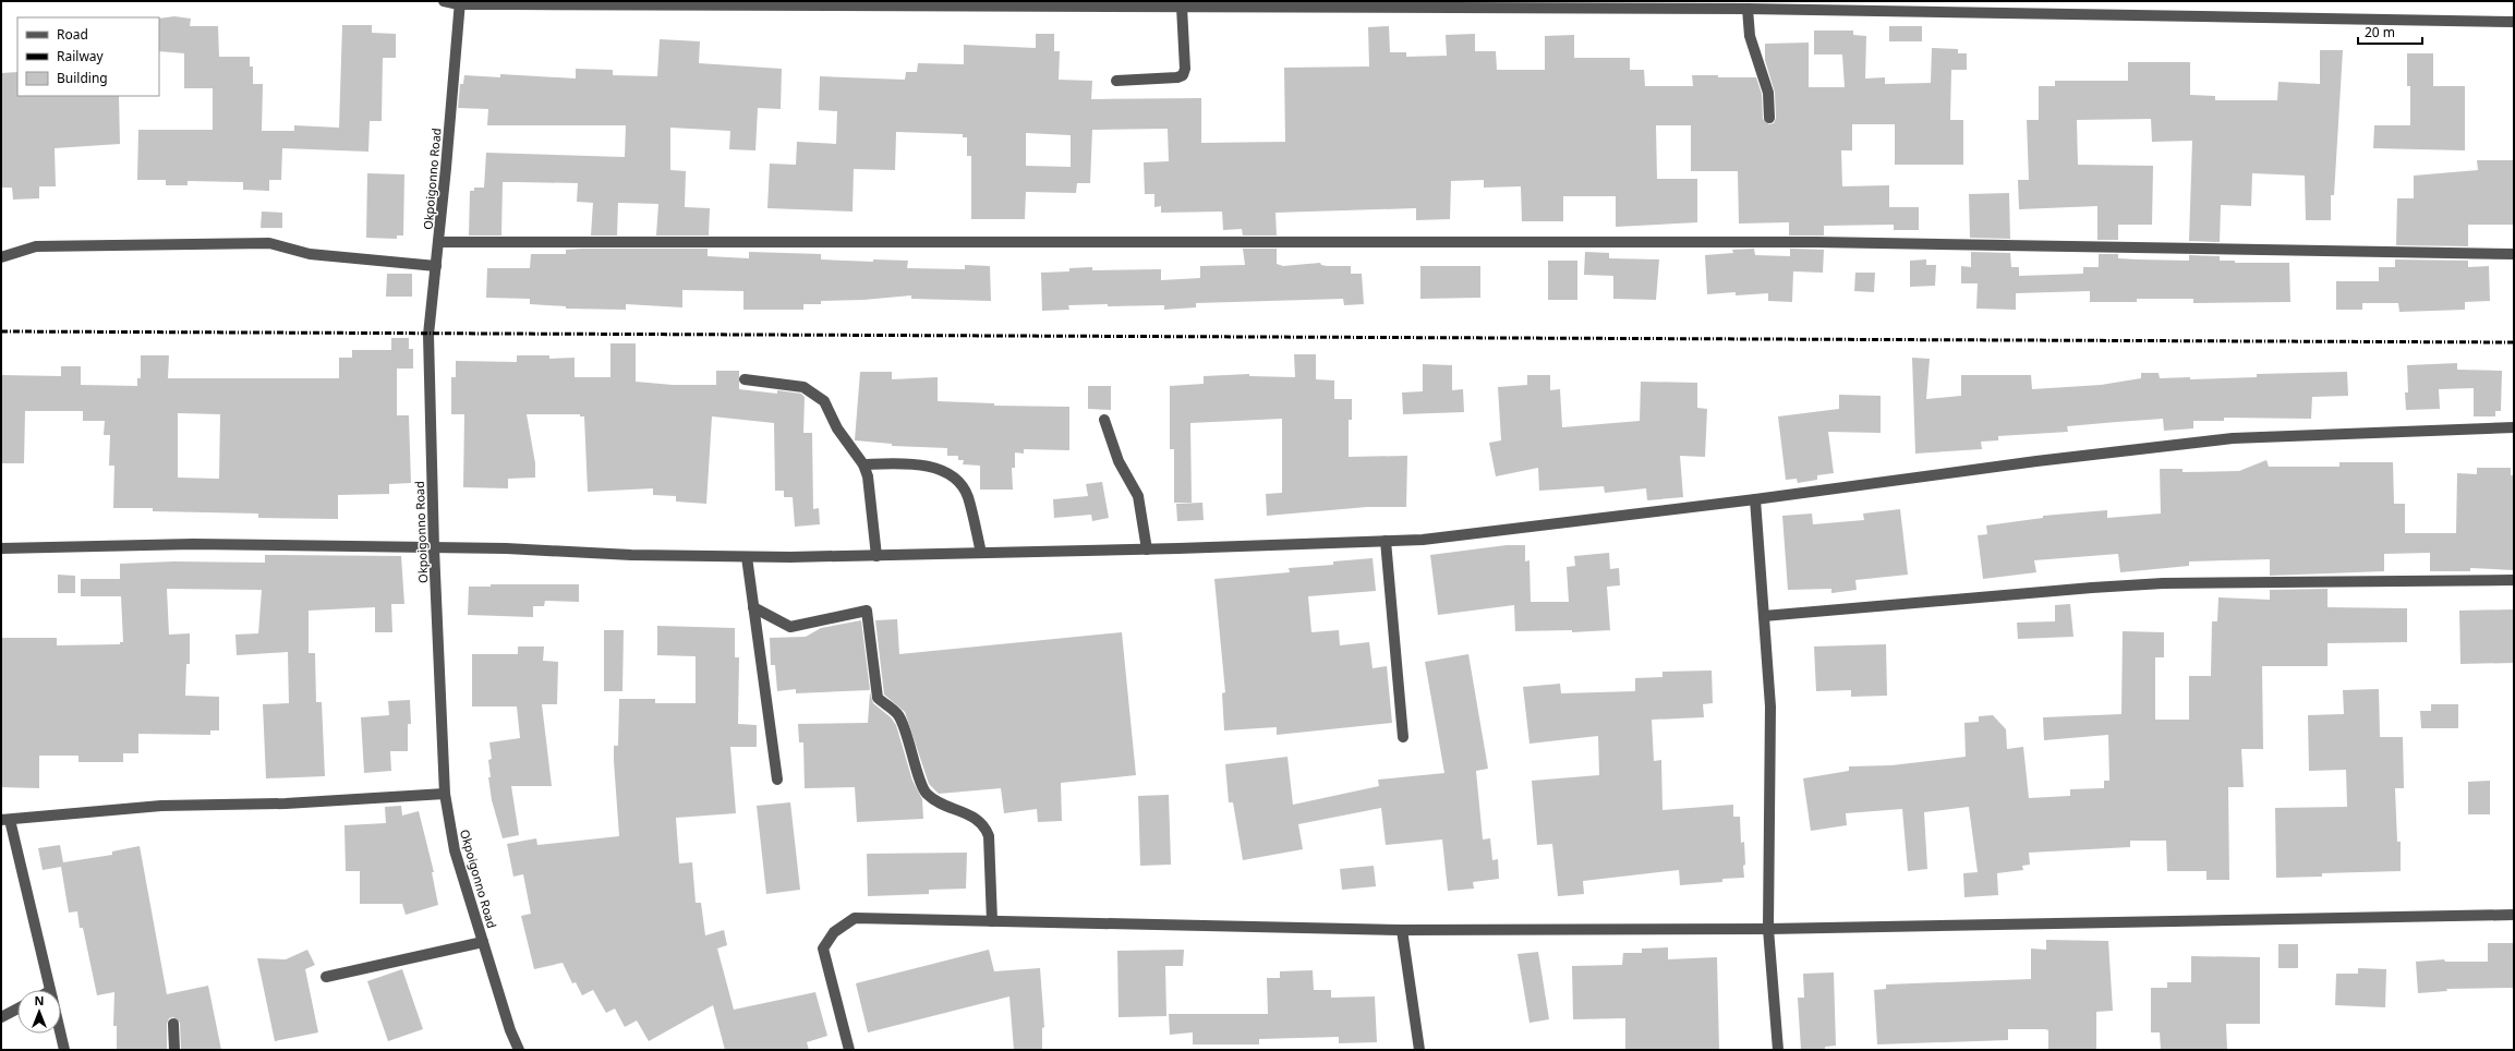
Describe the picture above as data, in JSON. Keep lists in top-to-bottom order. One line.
{"streets":{"street":["Okpoigonno Road"]},"legend":["Road","Railway","Building"],"scale_bar":"20 m","north":"top"}
